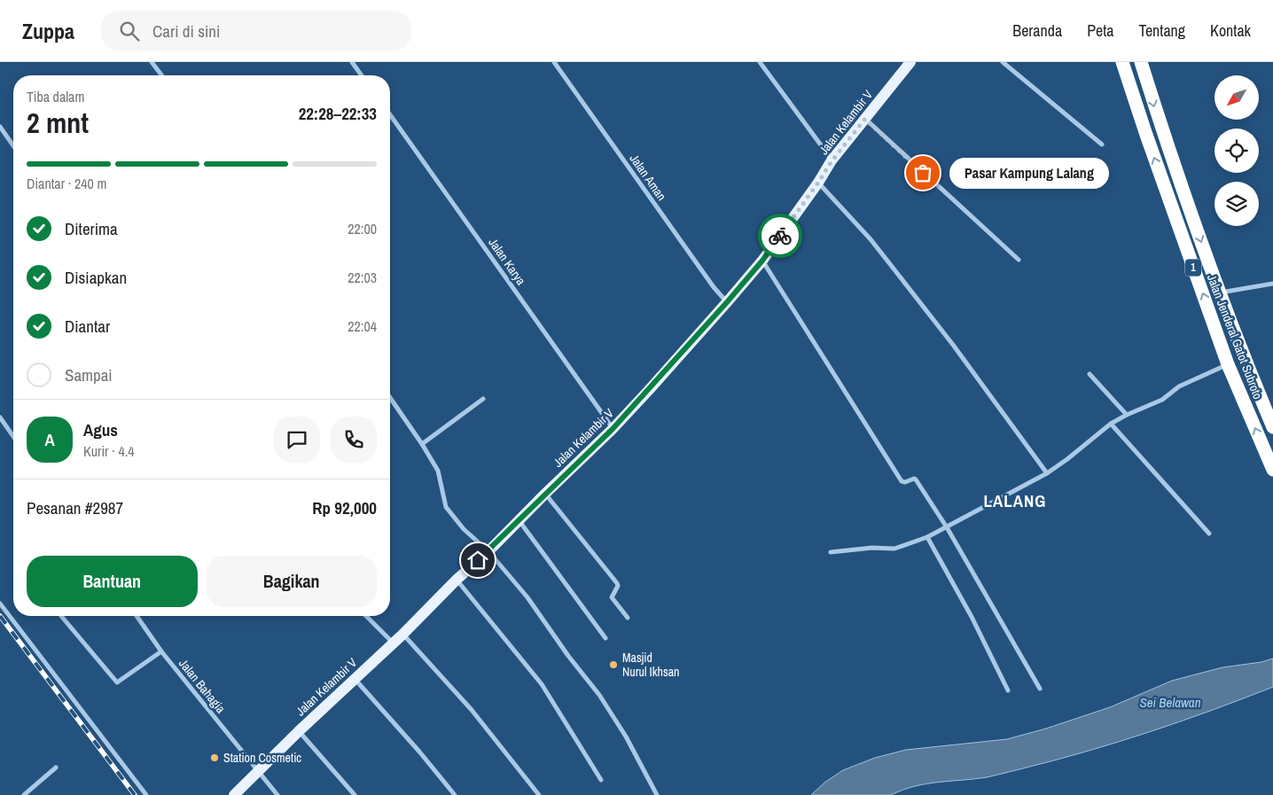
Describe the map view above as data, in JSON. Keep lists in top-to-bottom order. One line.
{"streets":{"highway":["1","Jalan Jenderal Gatot Subroto"],"main road":["Jalan Kelambir V"],"street":["Jalan Aman","Jalan Karya","Jalan Bahagia"]},"crossings":[["Jalan Kelambir V","Jalan Aman"],["Jalan Kelambir V","Jalan Karya"],["Jalan Kelambir V","Jalan Bahagia"]],"districts":["LALANG"],"water":["Sei Belawan"],"places":["Pasar Kampung Lalang","Masjid Nurul Ikhsan","Station Cosmetic"],"north":"bottom left","page":{"header":"Zuppa","search":"Cari di sini","nav":["Beranda","Peta","Tentang","Kontak"],"heading":["2 mnt","Tiba dalam","22:28–22:33"],"panel":["Agus","Kurir · 4.4","Pesanan #2987","Rp 92,000"],"bar":"Diantar · 240 m","bubble":"Pasar Kampung Lalang","list":[["Diterima","22:00"],["Disiapkan","22:03"],["Diantar","22:04"],"Sampai"],"round":"A","buttons":["Bantuan","Bagikan"]}}
